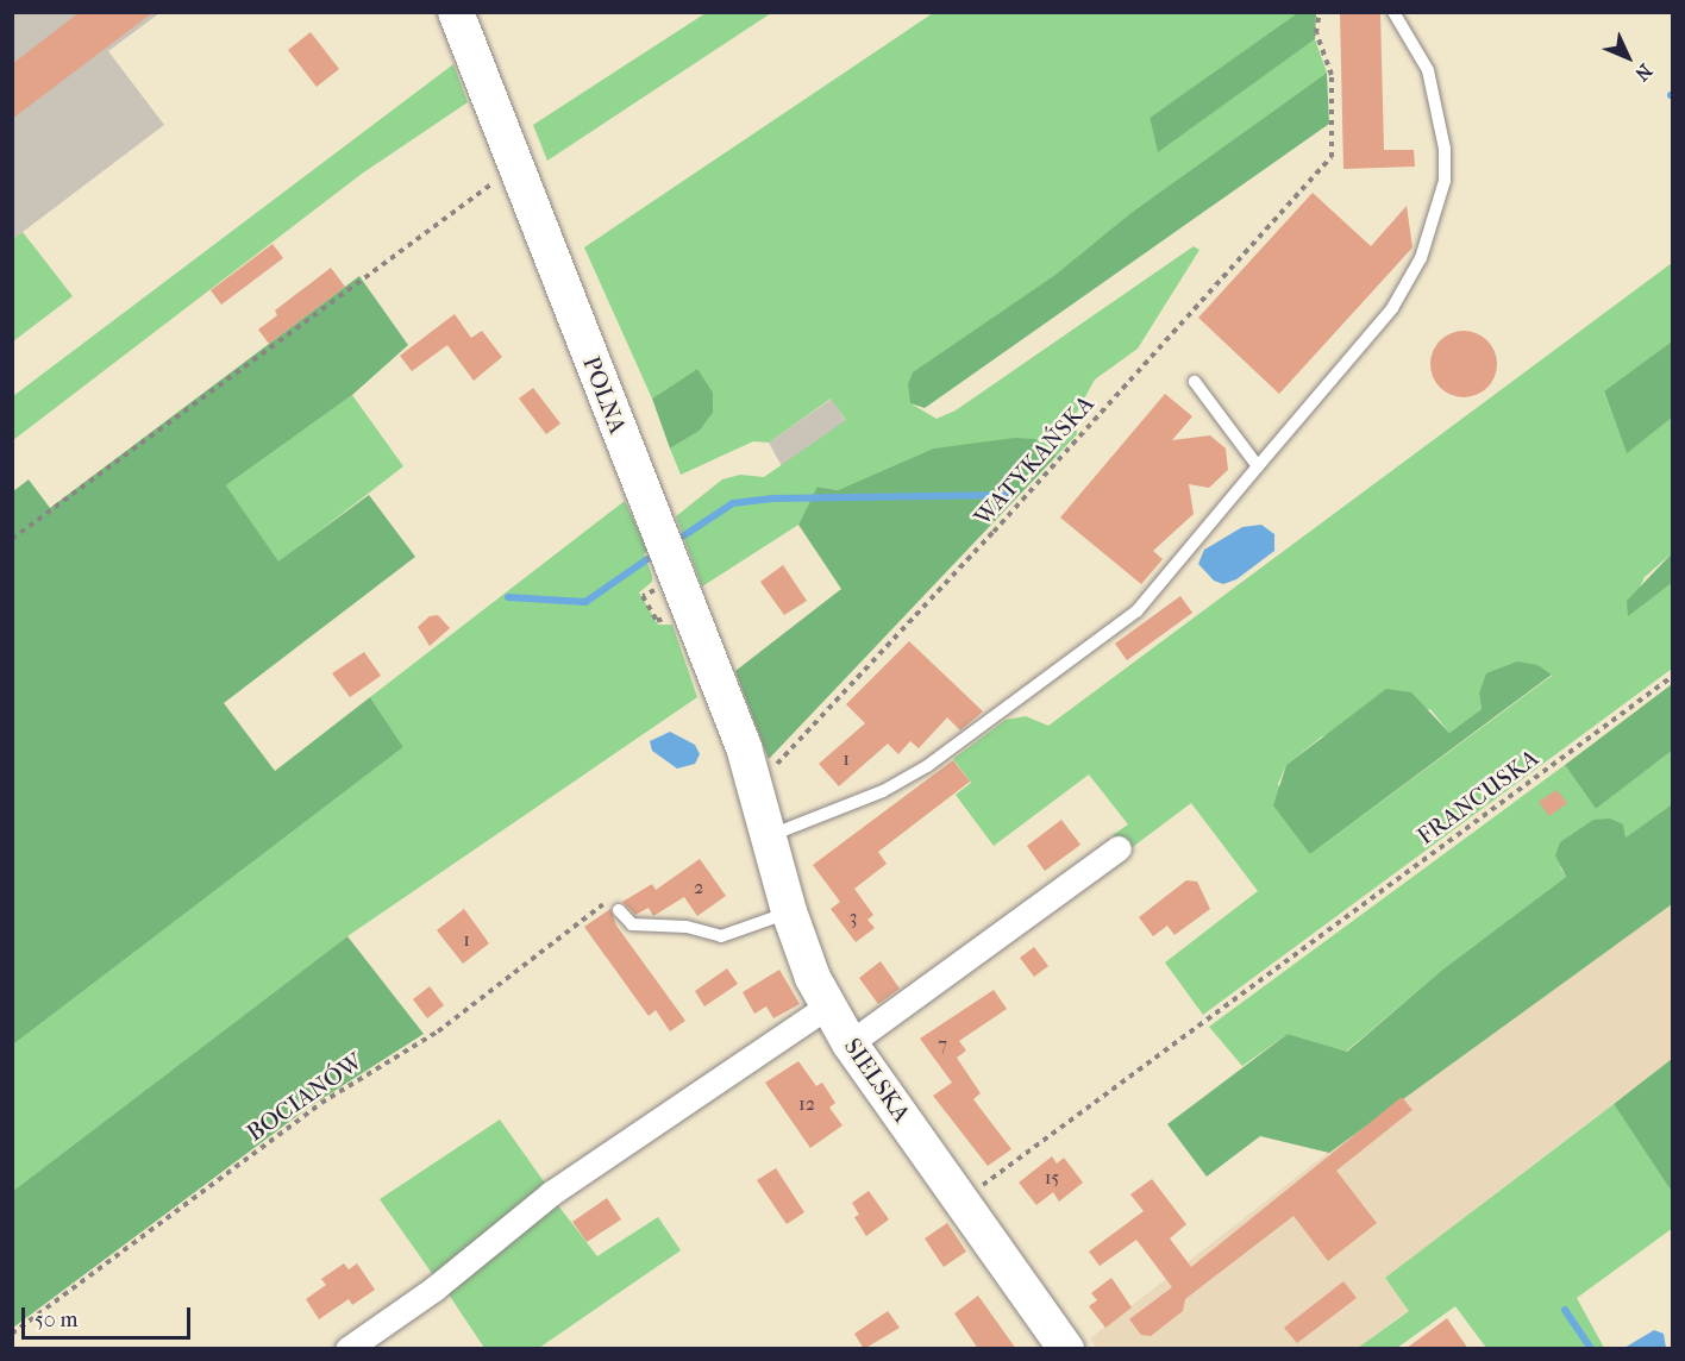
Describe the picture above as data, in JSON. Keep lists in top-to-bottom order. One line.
{"streets":{"street":["POLNA","SIELSKA"],"path":["WATYKAŃSKA","FRANCUSKA","BOCIANÓW"]},"crossings":[["POLNA","WATYKAŃSKA"],["POLNA","SIELSKA"],["WATYKAŃSKA","SIELSKA"],["FRANCUSKA","SIELSKA"]],"house_numbers":["1","2","3","1","7","12","15"],"scale_bar":"50 m","north":"bottom right"}
